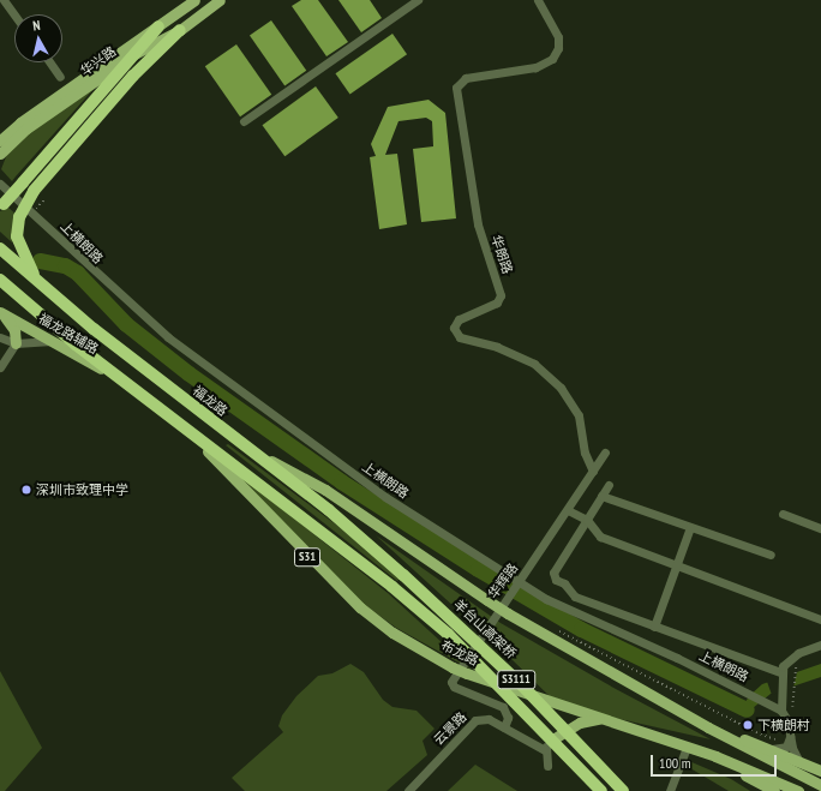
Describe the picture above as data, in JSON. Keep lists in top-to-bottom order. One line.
{"streets":{"highway":["福龙路","S31","羊台山高架桥","S3111"],"main road":["华兴路","福龙路辅路","布龙路"],"street":["上横朗路","华朗路","华辉路","云景路"]},"crossings":[["上横朗路","华辉路"],["华朗路","华辉路"],["福龙路辅路","S31"],["福龙路","羊台山高架桥"],["S31","布龙路"],["S31","S3111"],["华辉路","云景路"],["布龙路","S3111"]],"places":["深圳市致理中学","下横朗村"],"scale_bar":"100 m","north":"top"}
